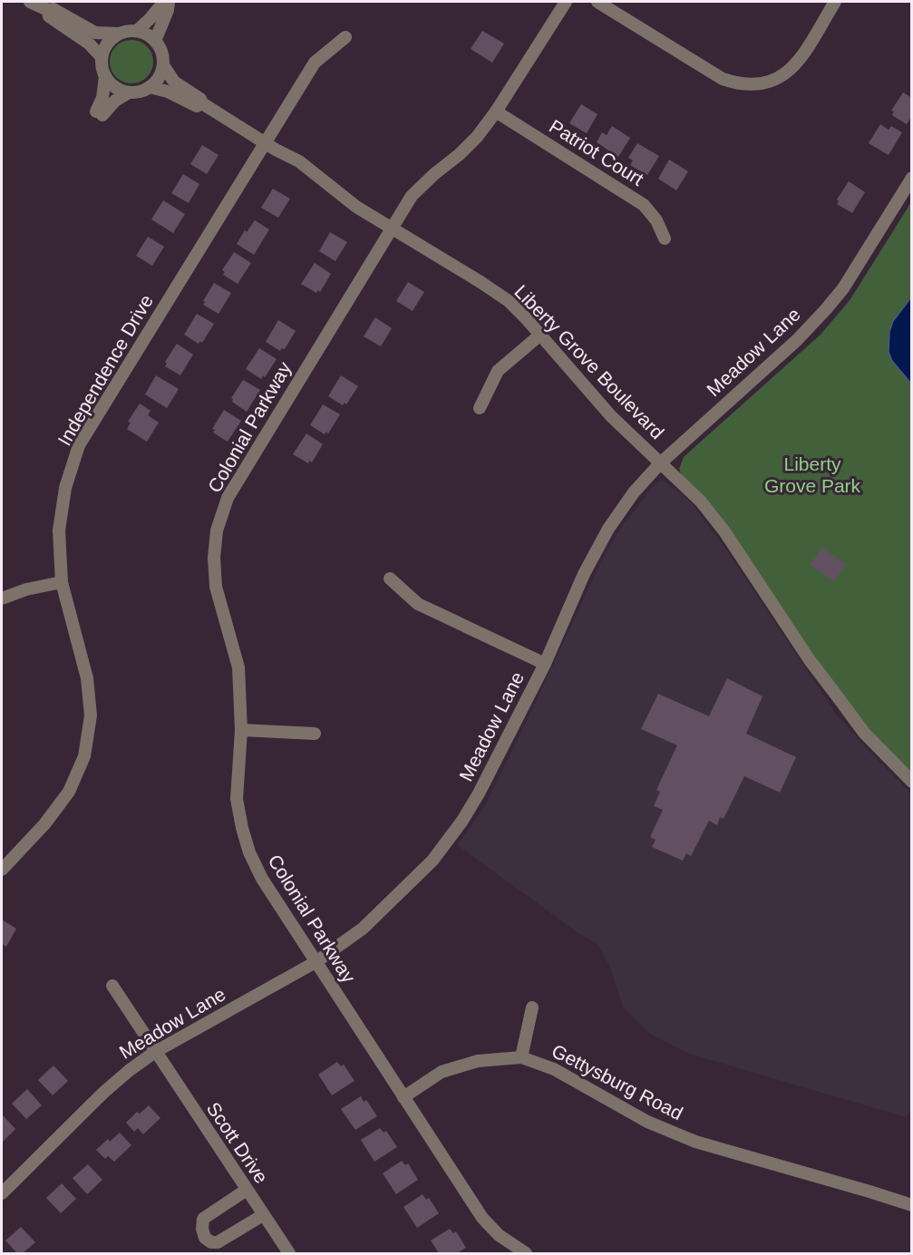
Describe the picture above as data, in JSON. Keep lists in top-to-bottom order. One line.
{"streets":{"street":["Patriot Court","Meadow Lane","Liberty Grove Boulevard","Independence Drive","Colonial Parkway","Gettysburg Road","Scott Drive"]},"crossings":[["Patriot Court","Colonial Parkway"],["Meadow Lane","Liberty Grove Boulevard"],["Meadow Lane","Colonial Parkway"],["Meadow Lane","Scott Drive"],["Liberty Grove Boulevard","Independence Drive"],["Liberty Grove Boulevard","Colonial Parkway"],["Colonial Parkway","Gettysburg Road"]],"parks":["Liberty Grove Park"]}
